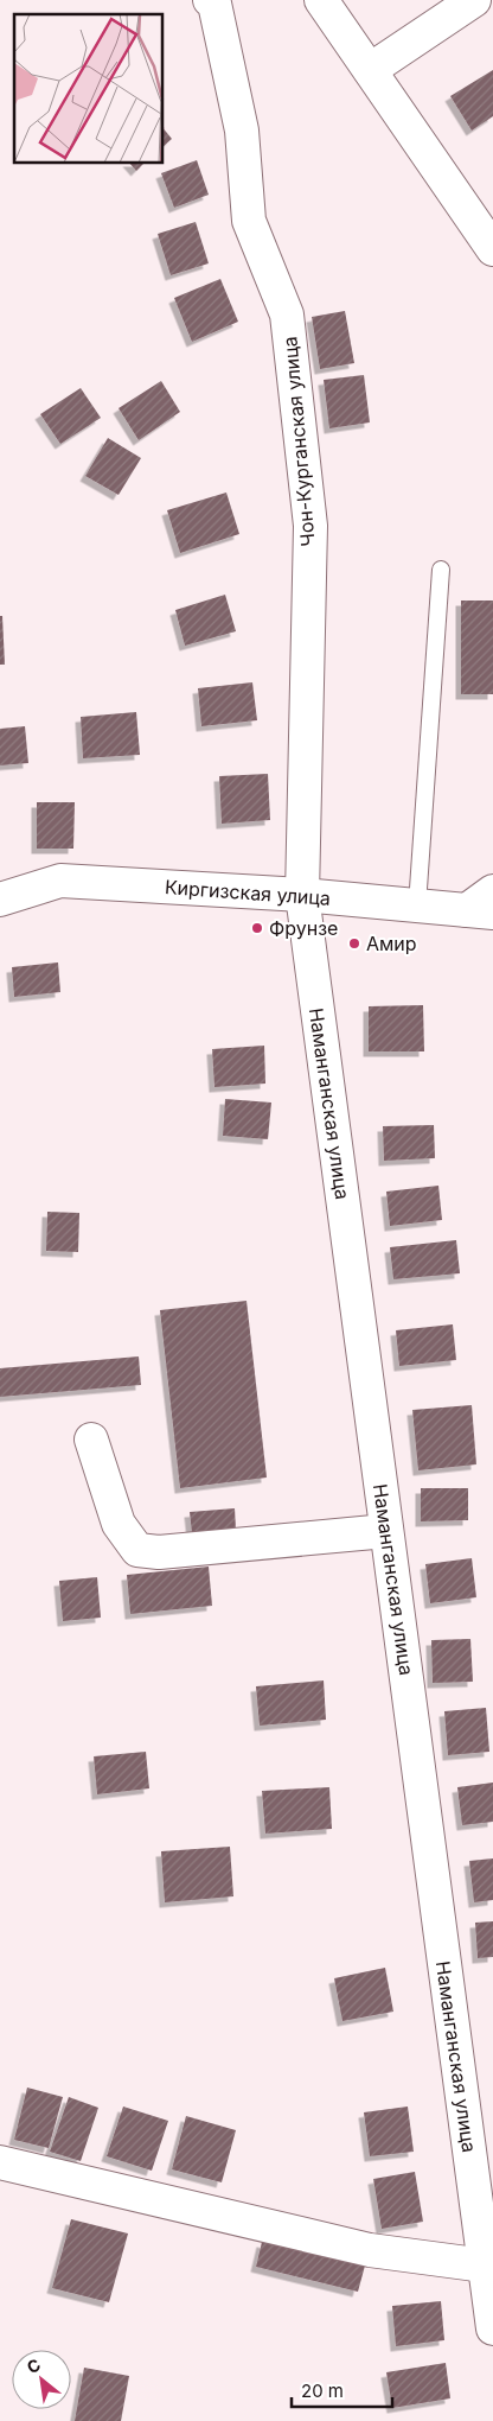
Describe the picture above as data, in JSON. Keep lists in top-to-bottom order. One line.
{"streets":{"street":["Чон-Курганская улица","Киргизская улица","Наманганская улица"]},"crossings":[["Чон-Курганская улица","Киргизская улица"],["Чон-Курганская улица","Наманганская улица"],["Киргизская улица","Наманганская улица"]],"places":["Фрунзе","Амир"],"scale_bar":"20 m","north":"top left"}
